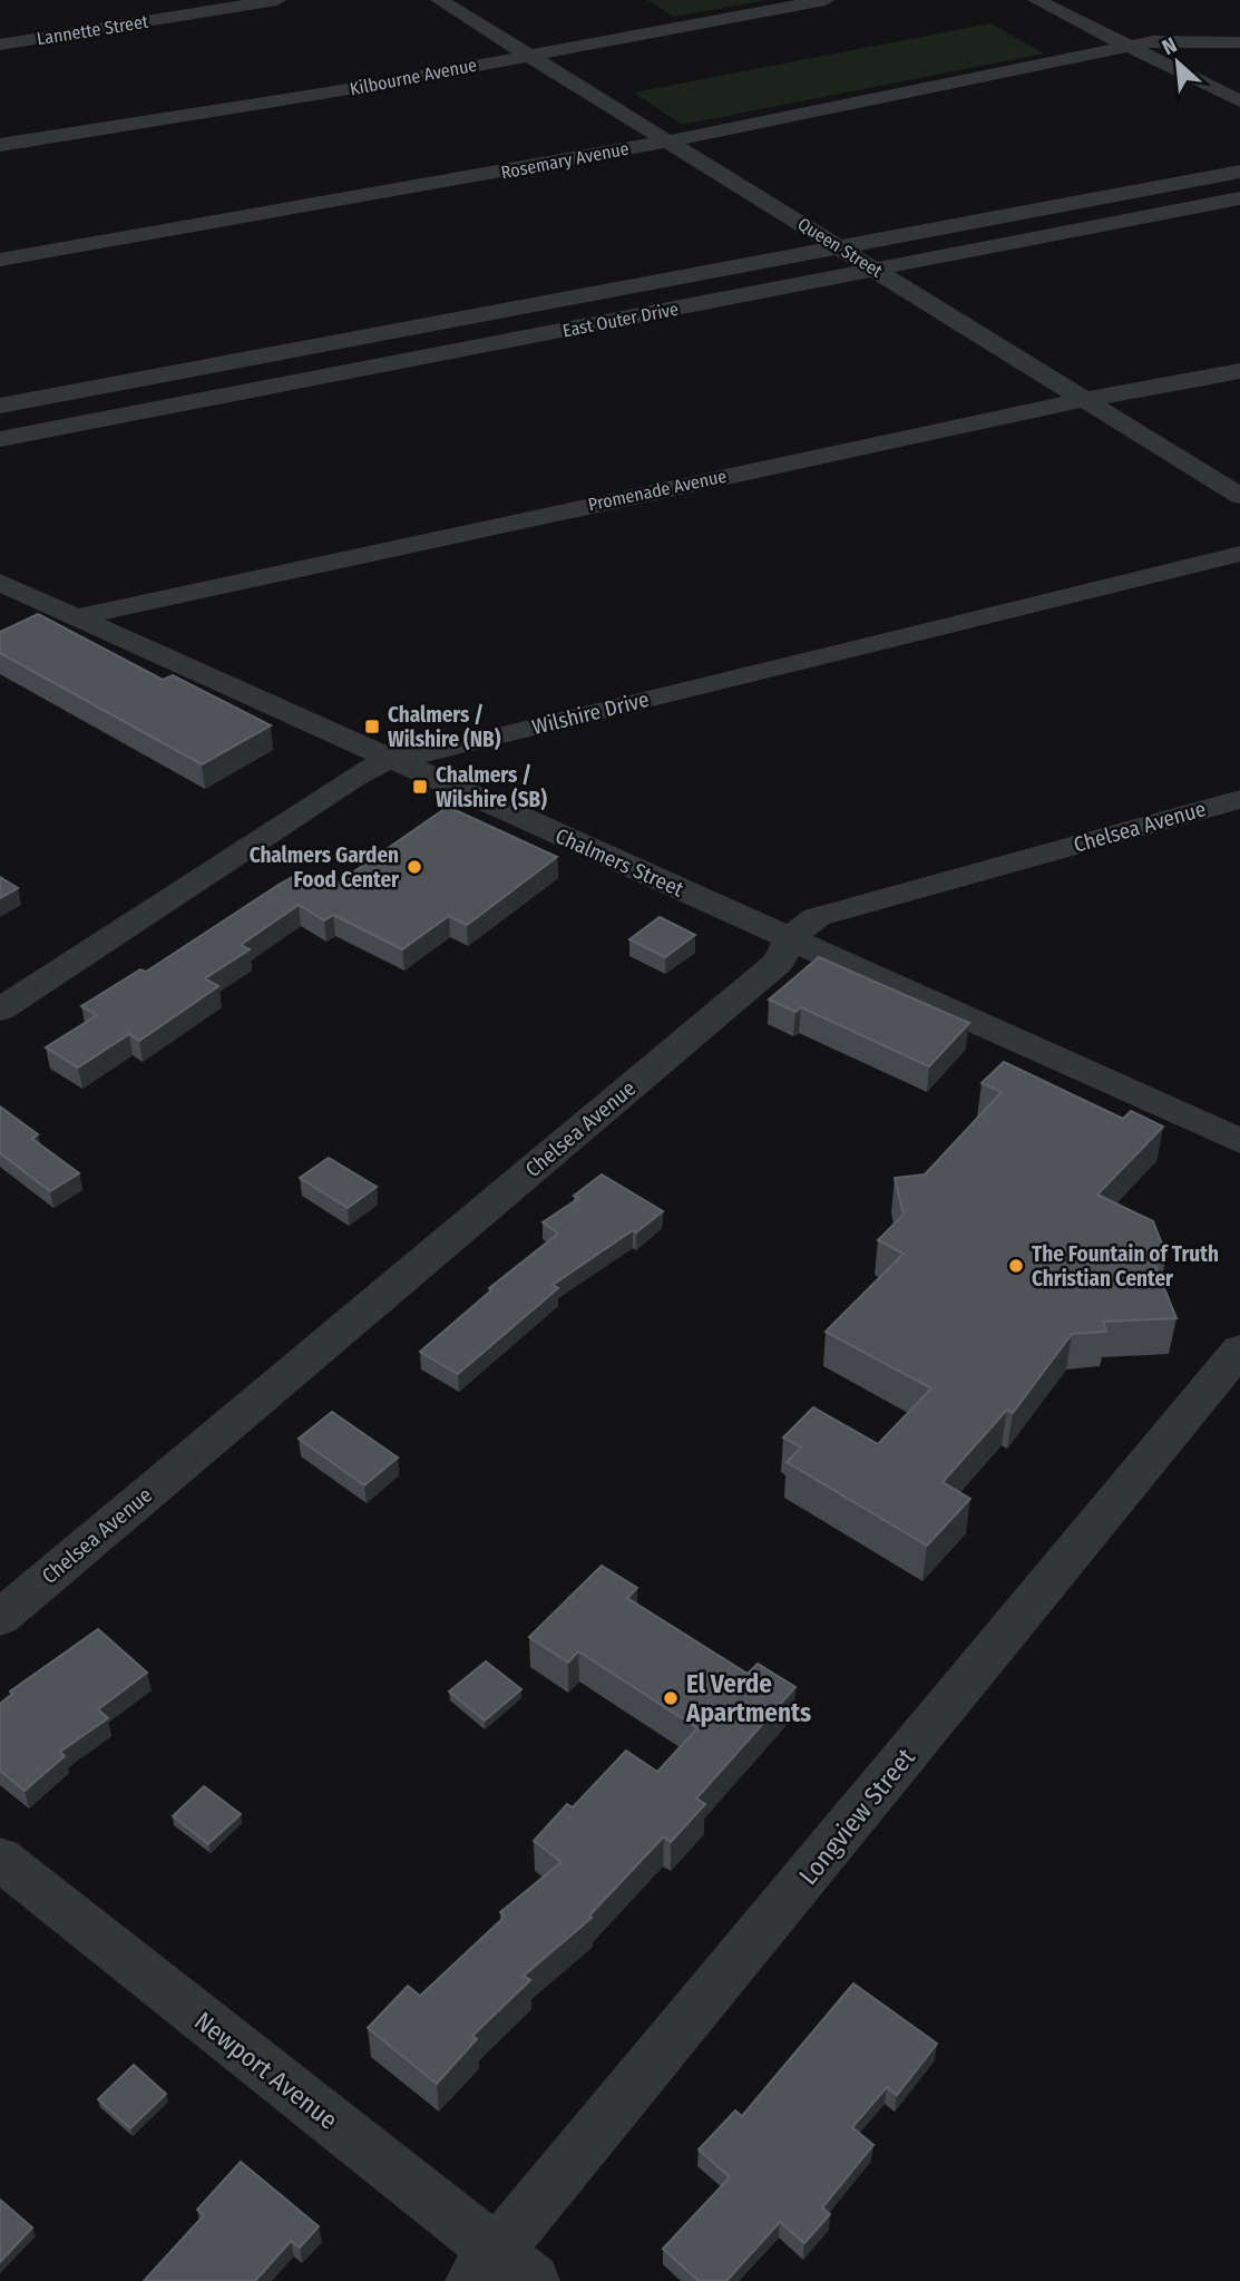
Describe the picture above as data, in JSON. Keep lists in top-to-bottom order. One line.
{"streets":{"street":["Lannette Street","Kilbourne Avenue","Rosemary Avenue","Queen Street","East Outer Drive","Promenade Avenue","Wilshire Drive","Chelsea Avenue","Chalmers Street","Longview Street","Newport Avenue"]},"crossings":[["Kilbourne Avenue","Queen Street"],["Rosemary Avenue","Queen Street"],["Queen Street","East Outer Drive"],["Queen Street","Promenade Avenue"],["Promenade Avenue","Chalmers Street"],["Wilshire Drive","Chalmers Street"],["Chelsea Avenue","Chalmers Street"],["Longview Street","Newport Avenue"]],"places":{"transit":["Chalmers / Wilshire (NB)","Chalmers / Wilshire (SB)"],"other":["Chalmers Garden Food Center","The Fountain of Truth Christian Center","El Verde Apartments"]},"north":"top left"}
